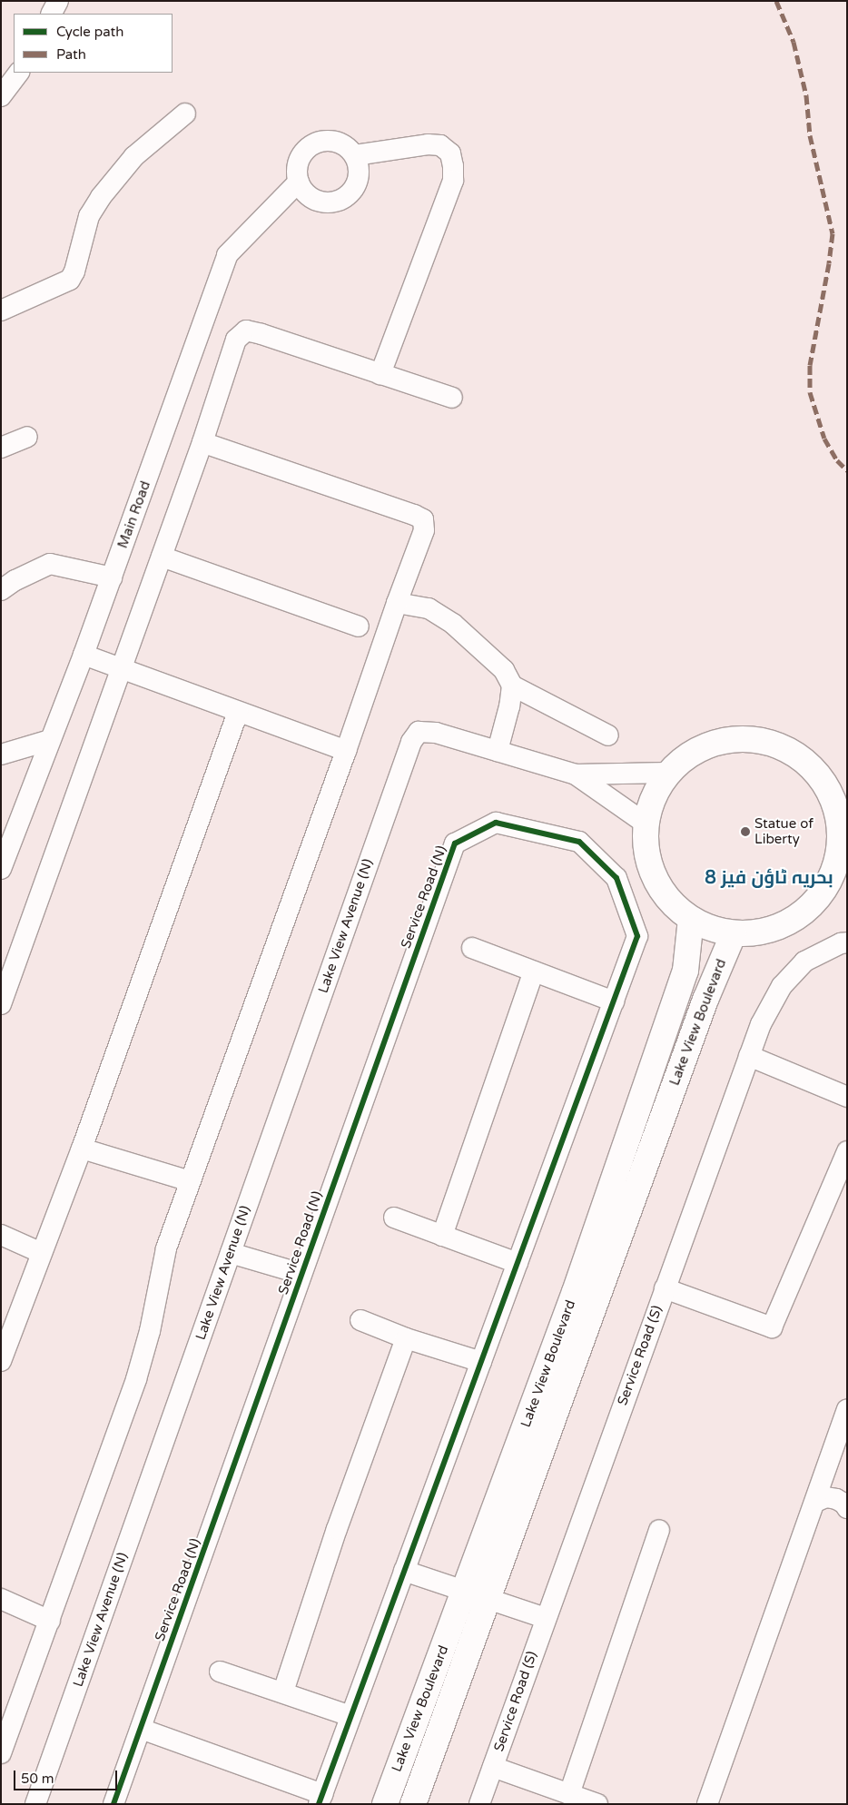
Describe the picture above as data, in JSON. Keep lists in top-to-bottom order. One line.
{"streets":{"main road":["Lake View Boulevard"],"street":["Main Road","Service Road (N)","Lake View Avenue (N)","Service Road (S)"]},"districts":["بحریہ ٹاؤن فیز 8"],"places":["Statue of Liberty"],"legend":["Cycle path","Path"],"scale_bar":"50 m"}
